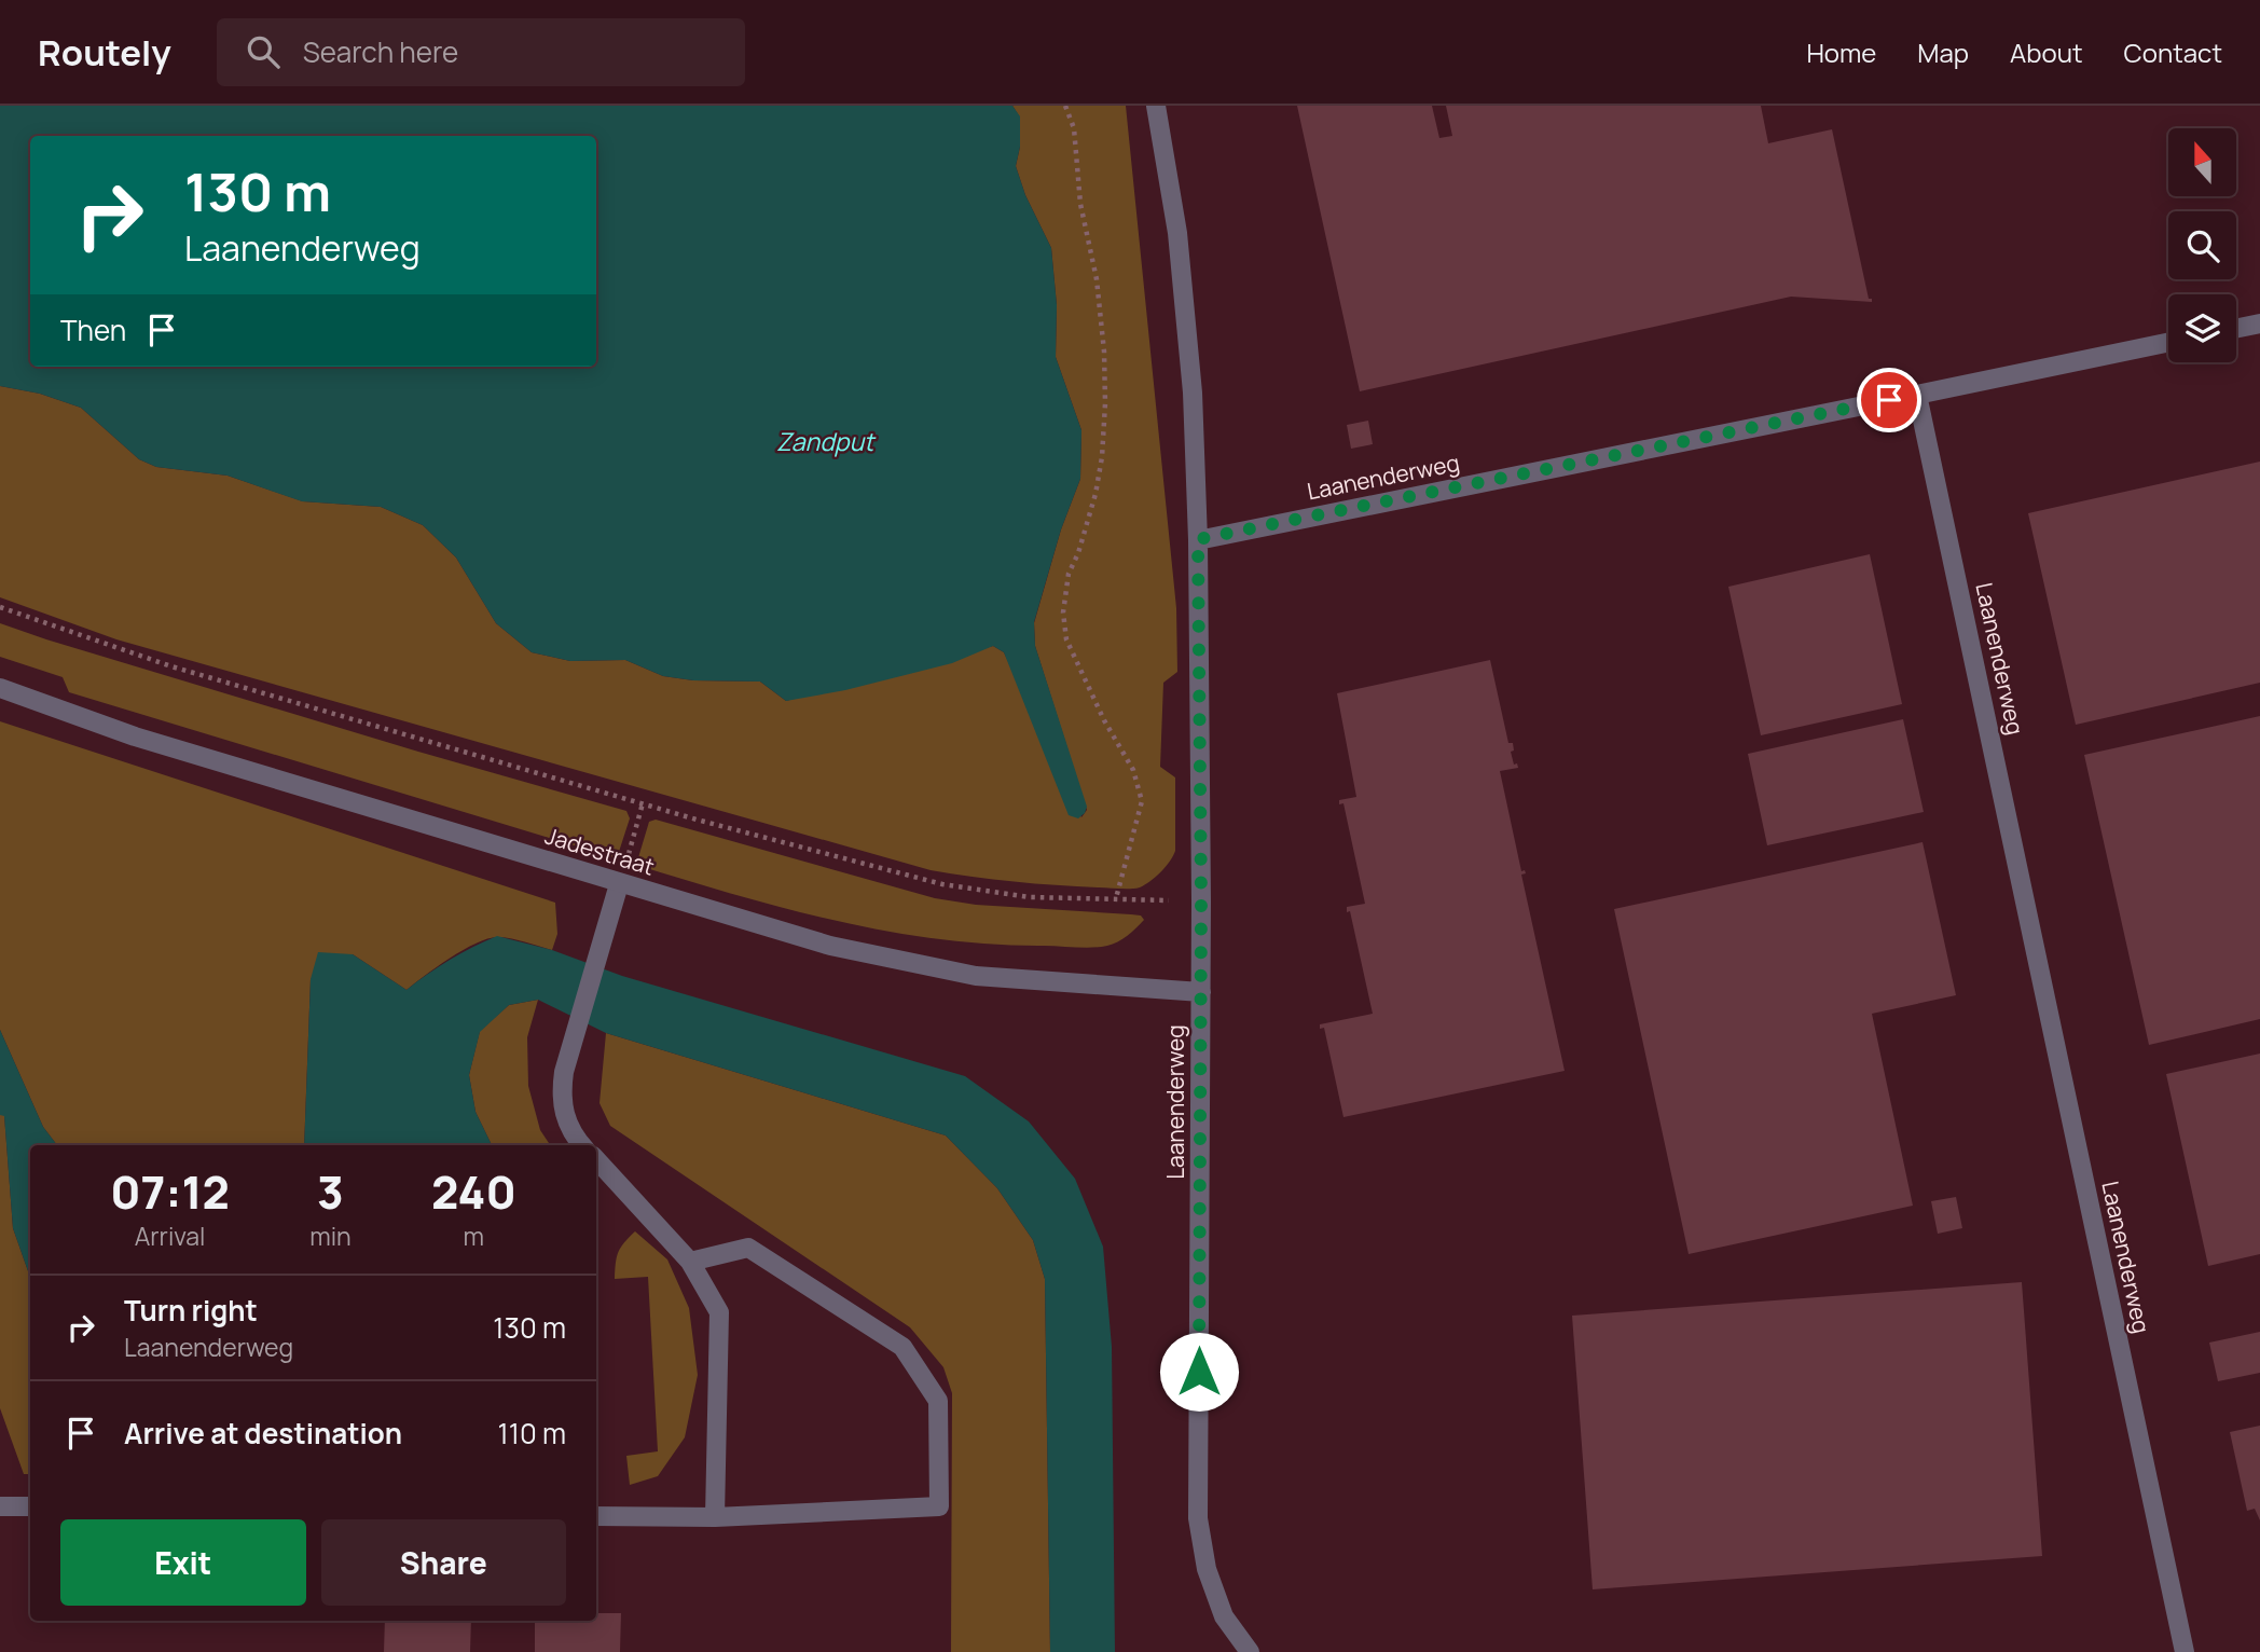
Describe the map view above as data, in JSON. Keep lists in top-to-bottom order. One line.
{"streets":{"street":["Laanenderweg","Jadestraat"]},"crossings":[["Laanenderweg","Jadestraat"]],"water":["Zandput"],"north":"top","page":{"header":"Routely","search":"Search here","nav":["Home","Map","About","Contact"],"turn":["130 m","Laanenderweg"],"then":"Then","eta":["07:12","Arrival","3","min","240","m"],"list":[{"name":"Turn right","note":"Laanenderweg","value":"130 m"},{"name":"Arrive at destination","value":"110 m"}],"buttons":["Exit","Share"]}}
